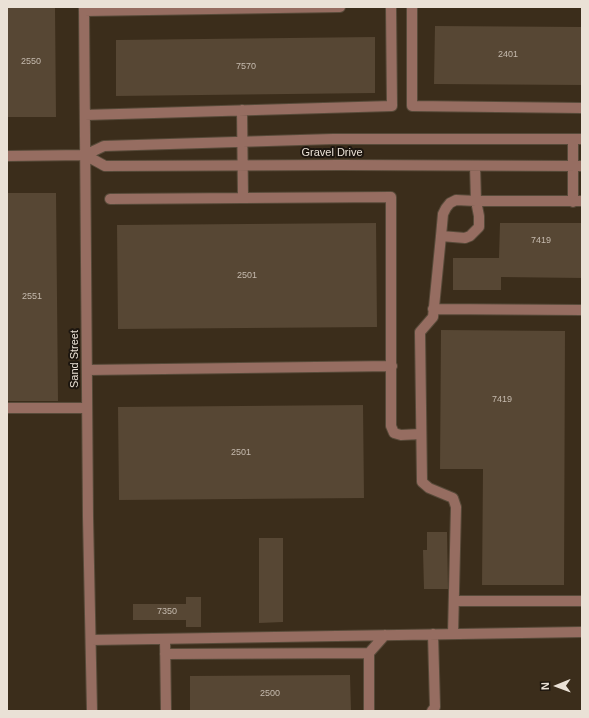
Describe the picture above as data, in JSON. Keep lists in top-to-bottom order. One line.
{"streets":{"street":["Gravel Drive","Sand Street"]},"crossings":[["Gravel Drive","Sand Street"]],"house_numbers":["2401","2550","7570","7419","2501","2551","7419","2501","7350","2500"],"north":"left"}
